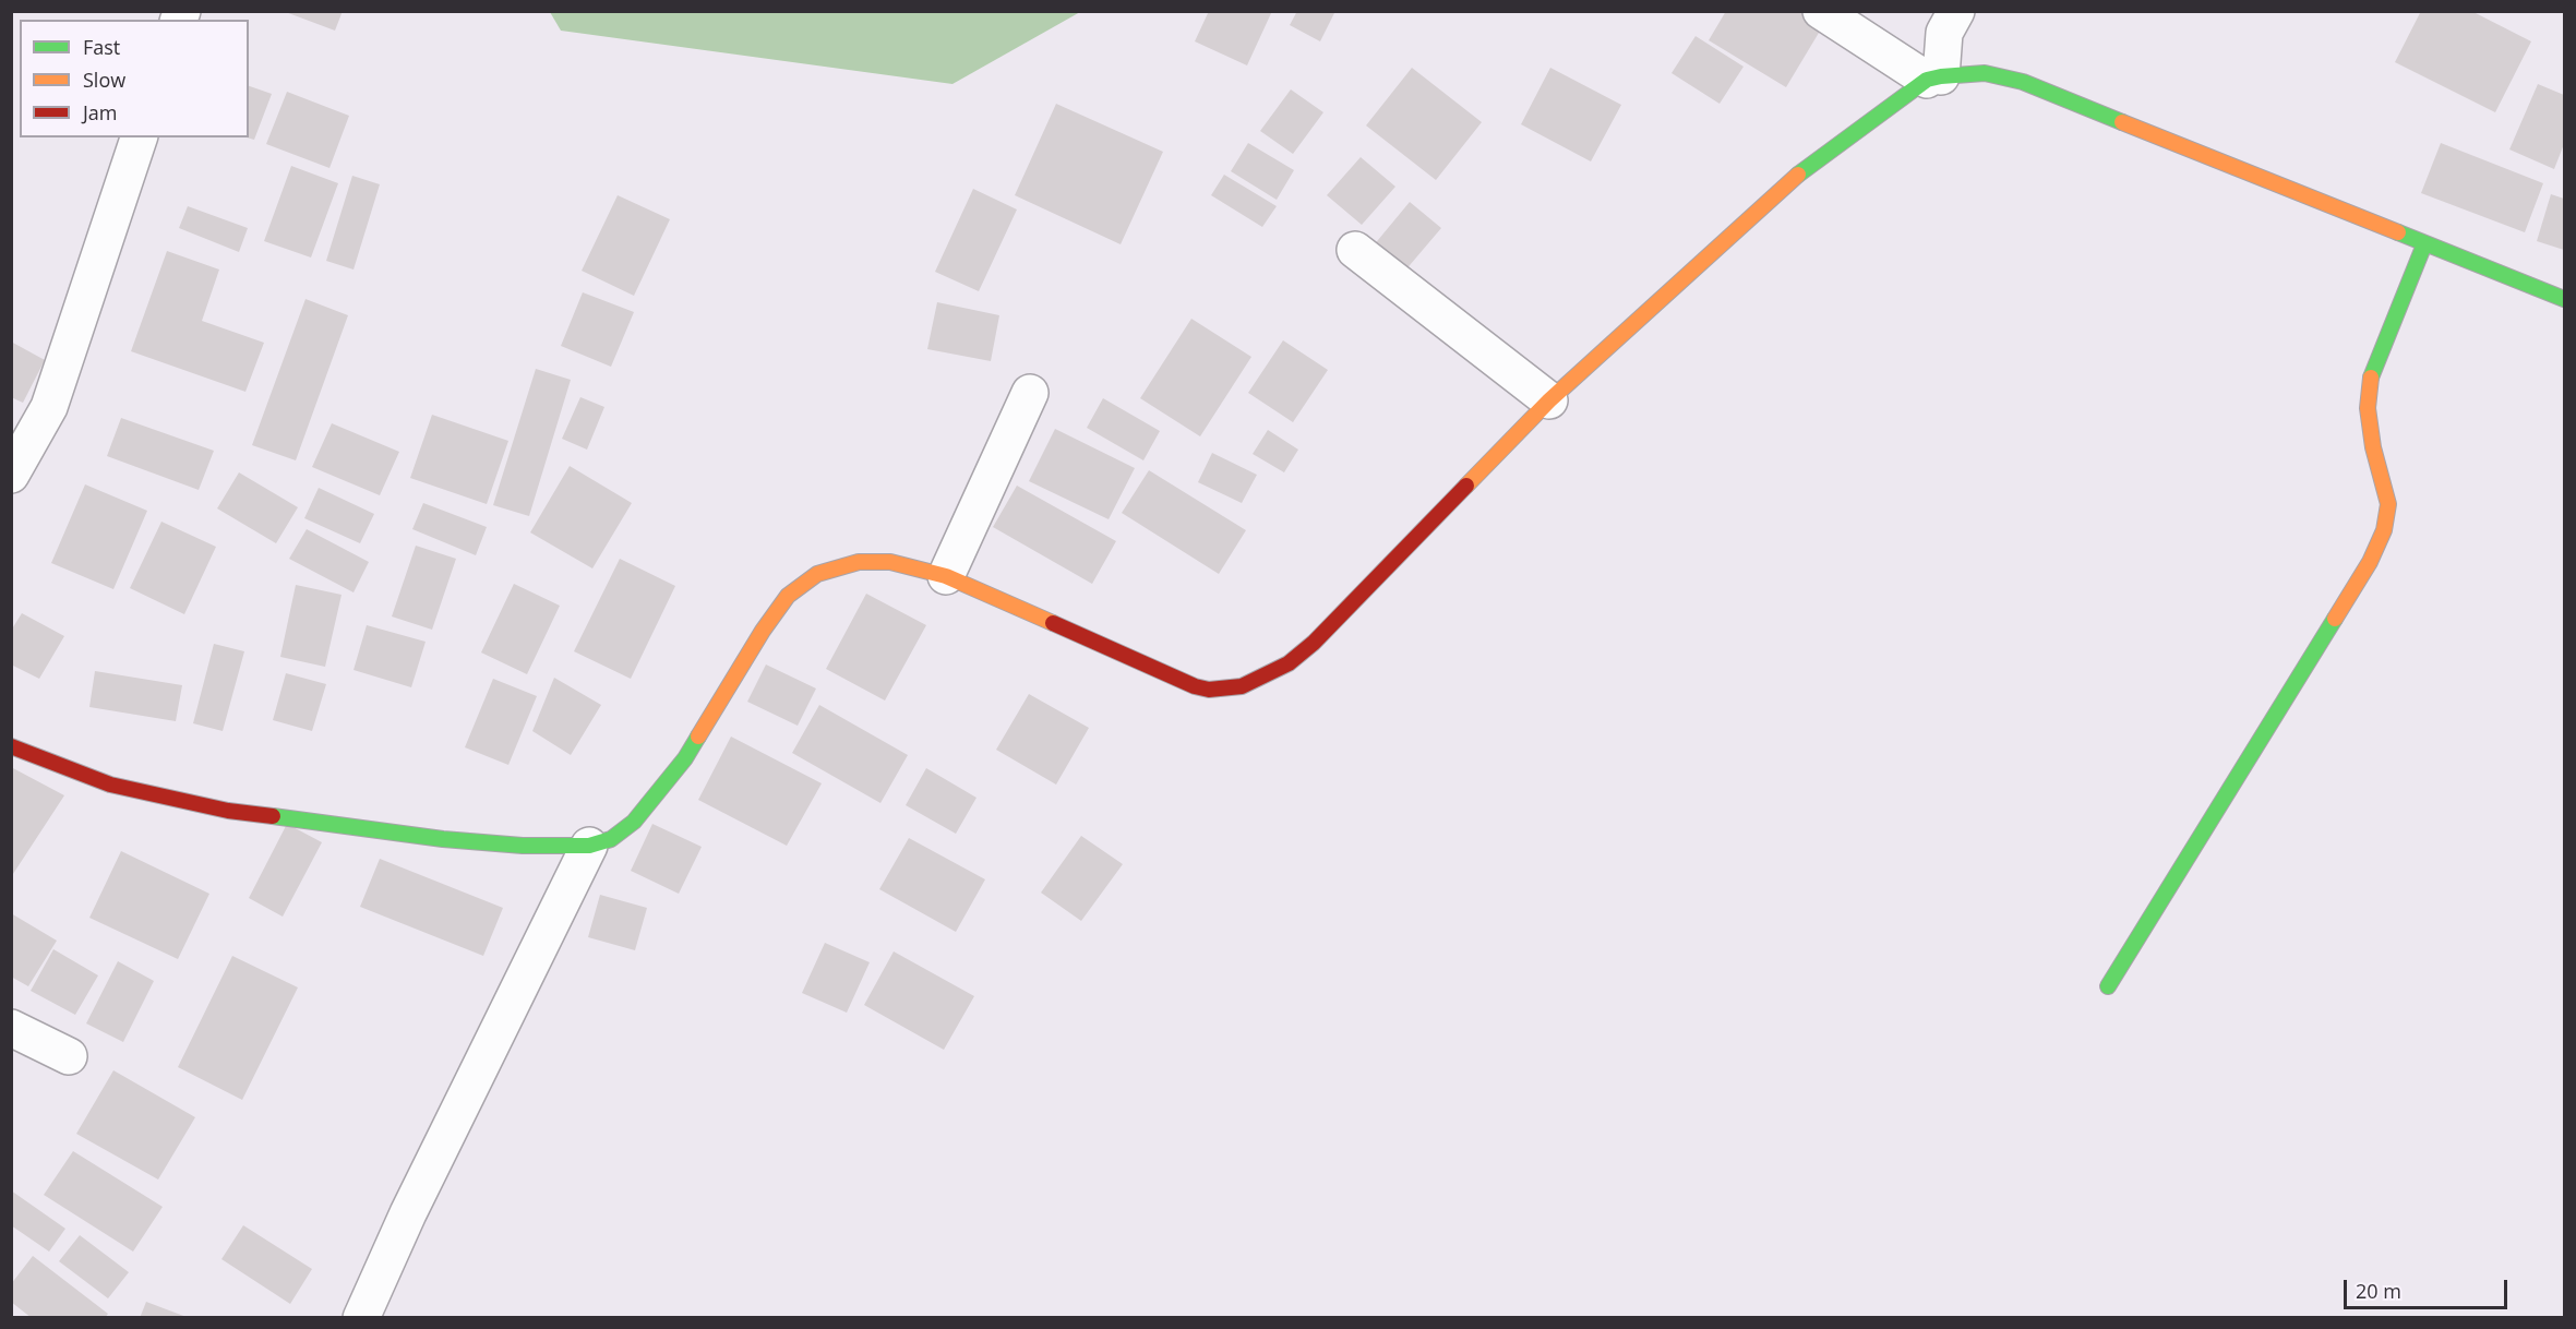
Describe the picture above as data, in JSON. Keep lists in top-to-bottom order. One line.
{"legend":["Fast","Slow","Jam"],"scale_bar":"20 m"}
